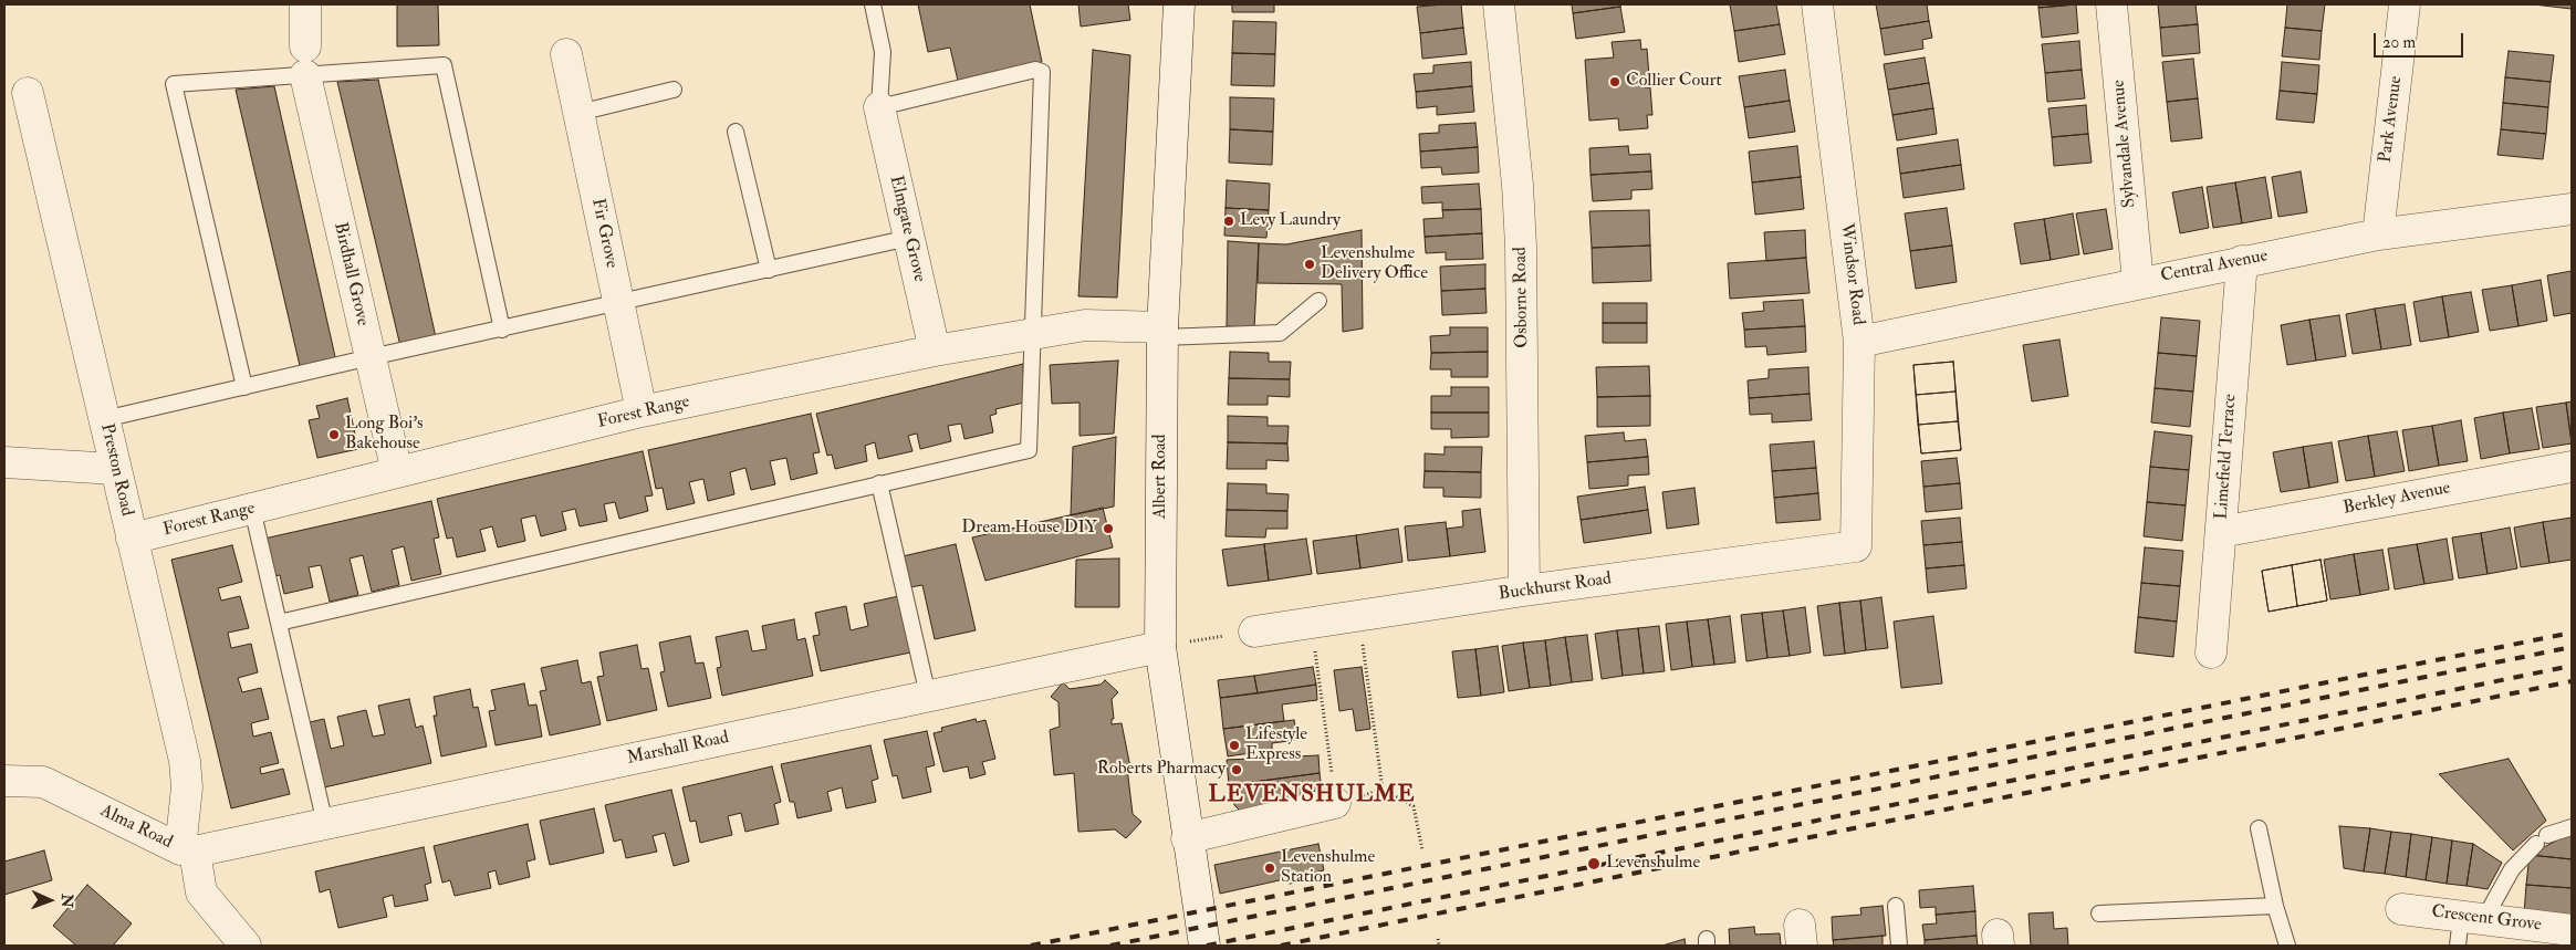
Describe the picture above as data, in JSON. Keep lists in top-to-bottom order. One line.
{"streets":{"street":["Park Avenue","Sylvandale Avenue","Elmgate Grove","Fir Grove","Central Avenue","Birdhall Grove","Windsor Road","Osborne Road","Forest Range","Limefield Terrace","Preston Road","Albert Road","Berkley Avenue","Buckhurst Road","Marshall Road","Alma Road","Crescent Grove"]},"crossings":[["Park Avenue","Central Avenue"],["Sylvandale Avenue","Central Avenue"],["Elmgate Grove","Forest Range"],["Fir Grove","Forest Range"],["Central Avenue","Windsor Road"],["Central Avenue","Limefield Terrace"],["Birdhall Grove","Forest Range"],["Windsor Road","Buckhurst Road"],["Osborne Road","Buckhurst Road"],["Forest Range","Preston Road"],["Forest Range","Albert Road"],["Limefield Terrace","Berkley Avenue"],["Preston Road","Marshall Road"],["Preston Road","Alma Road"],["Albert Road","Marshall Road"],["Marshall Road","Alma Road"]],"districts":["LEVENSHULME"],"places":["Collier Court","Levy Laundry","Levenshulme Delivery Office","Long Boi's Bakehouse","Dream House DIY","Lifestyle Express","Roberts Pharmacy","Levenshulme","Levenshulme Station"],"scale_bar":"20 m","north":"right"}
